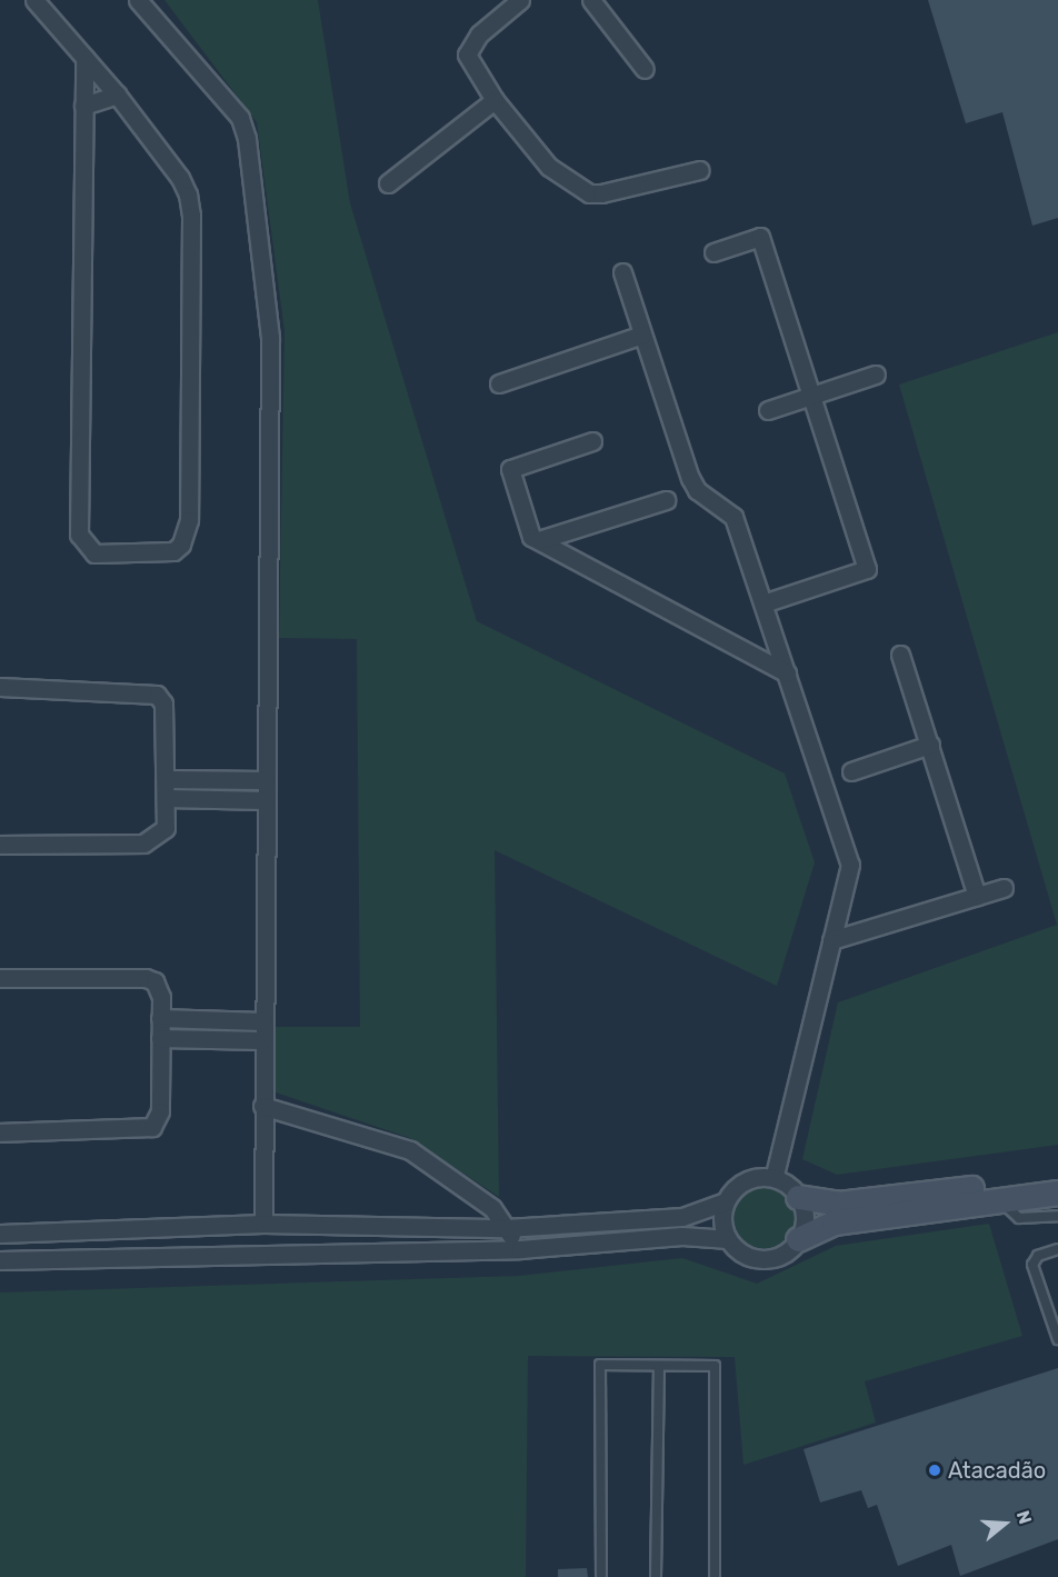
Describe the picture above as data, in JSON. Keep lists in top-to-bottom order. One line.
{"places":["Atacadão"],"north":"right"}
